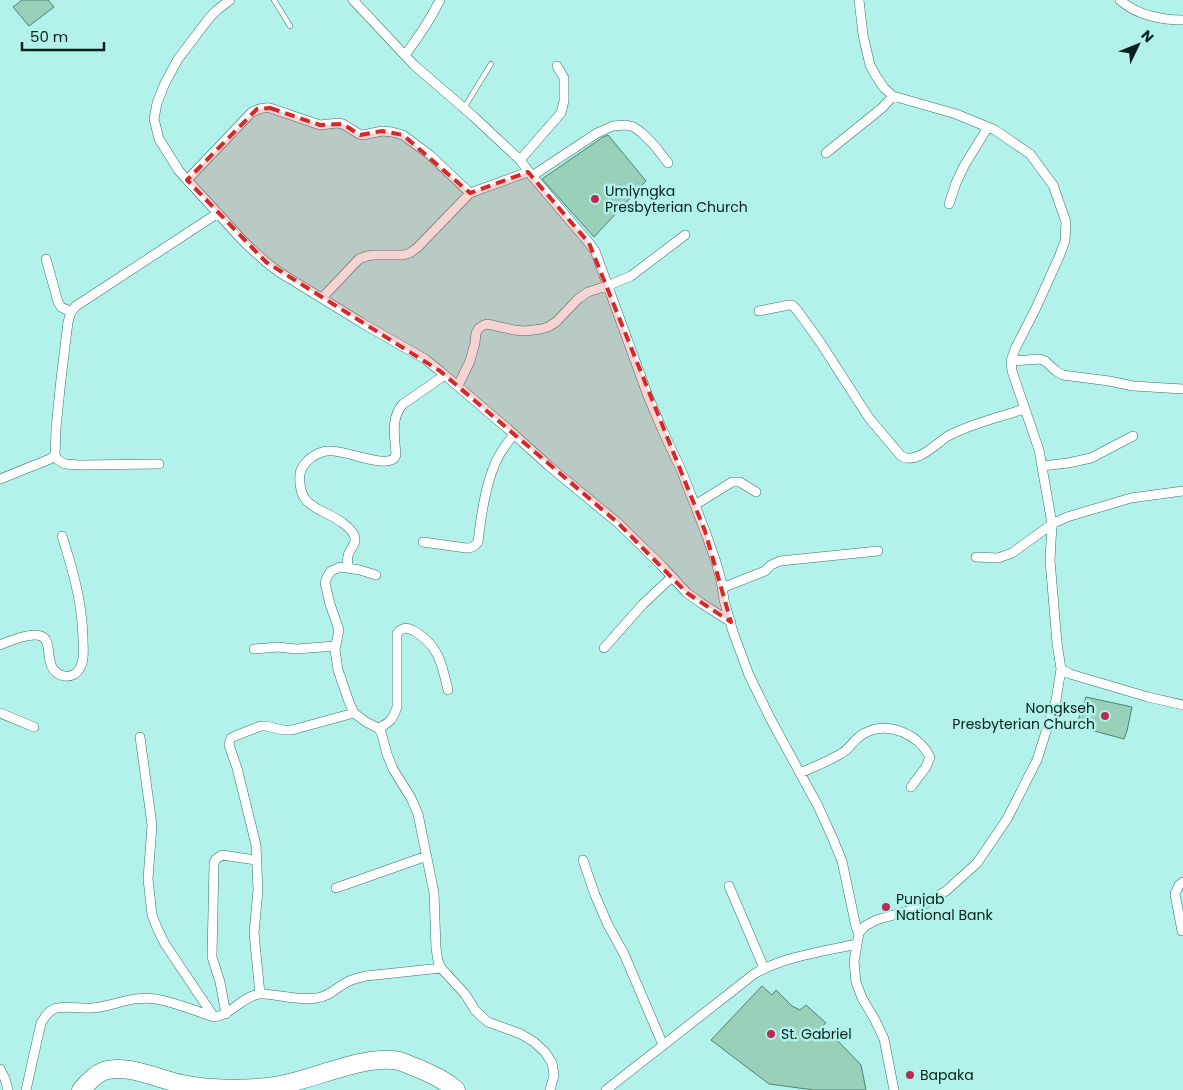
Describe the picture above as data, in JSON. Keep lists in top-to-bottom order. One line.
{"places":["Umlyngka Presbyterian Church","Nongkseh Presbyterian Church","Punjab National Bank","St. Gabriel","Bapaka"],"scale_bar":"50 m","north":"top right"}
